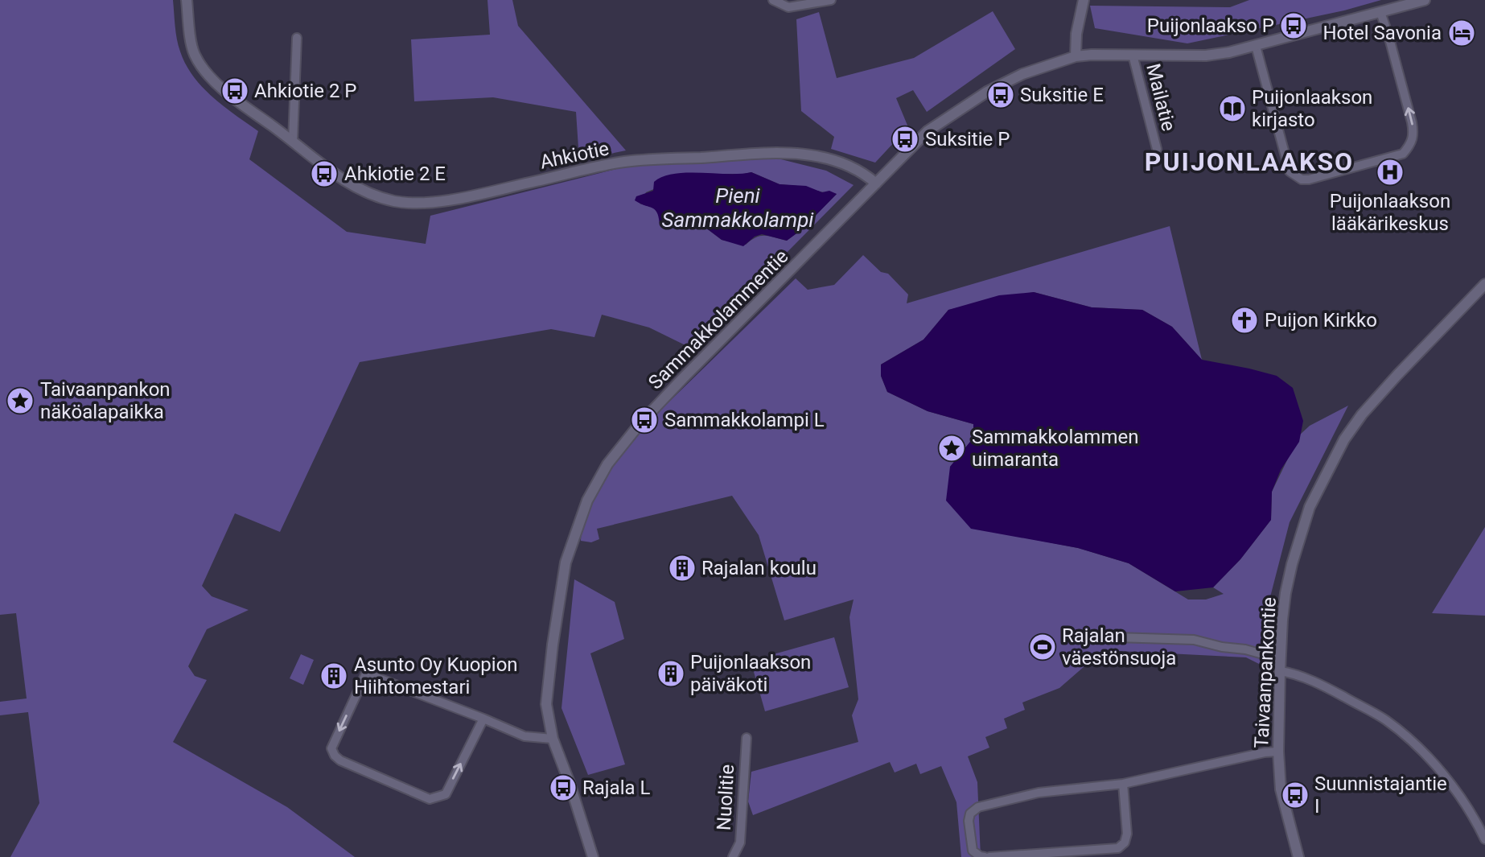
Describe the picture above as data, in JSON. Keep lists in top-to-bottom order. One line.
{"streets":{"street":["Mailatie","Ahkiotie","Sammakkolammentie","Taivaanpankontie","Nuolitie"]},"crossings":[["Mailatie","Sammakkolammentie"],["Ahkiotie","Sammakkolammentie"]],"districts":["PUIJONLAAKSO"],"water":["Pieni Sammakkolampi"],"places":{"bus stop":["Puijonlaakso P","Ahkiotie 2 P","Suksitie E","Suksitie P","Ahkiotie 2 E","Sammakkolampi L","Rajala L","Suunnistajantie I"],"hotel":["Hotel Savonia"],"library":["Puijonlaakson kirjasto"],"hospital":["Puijonlaakson lääkärikeskus"],"church":["Puijon Kirkko"],"place":["Taivaanpankon näköalapaikka","Sammakkolammen uimaranta"],"building":["Rajalan koulu","Puijonlaakson päiväkoti","Asunto Oy Kuopion Hiihtomestari"],"sports":["Rajalan väestönsuoja"]}}
